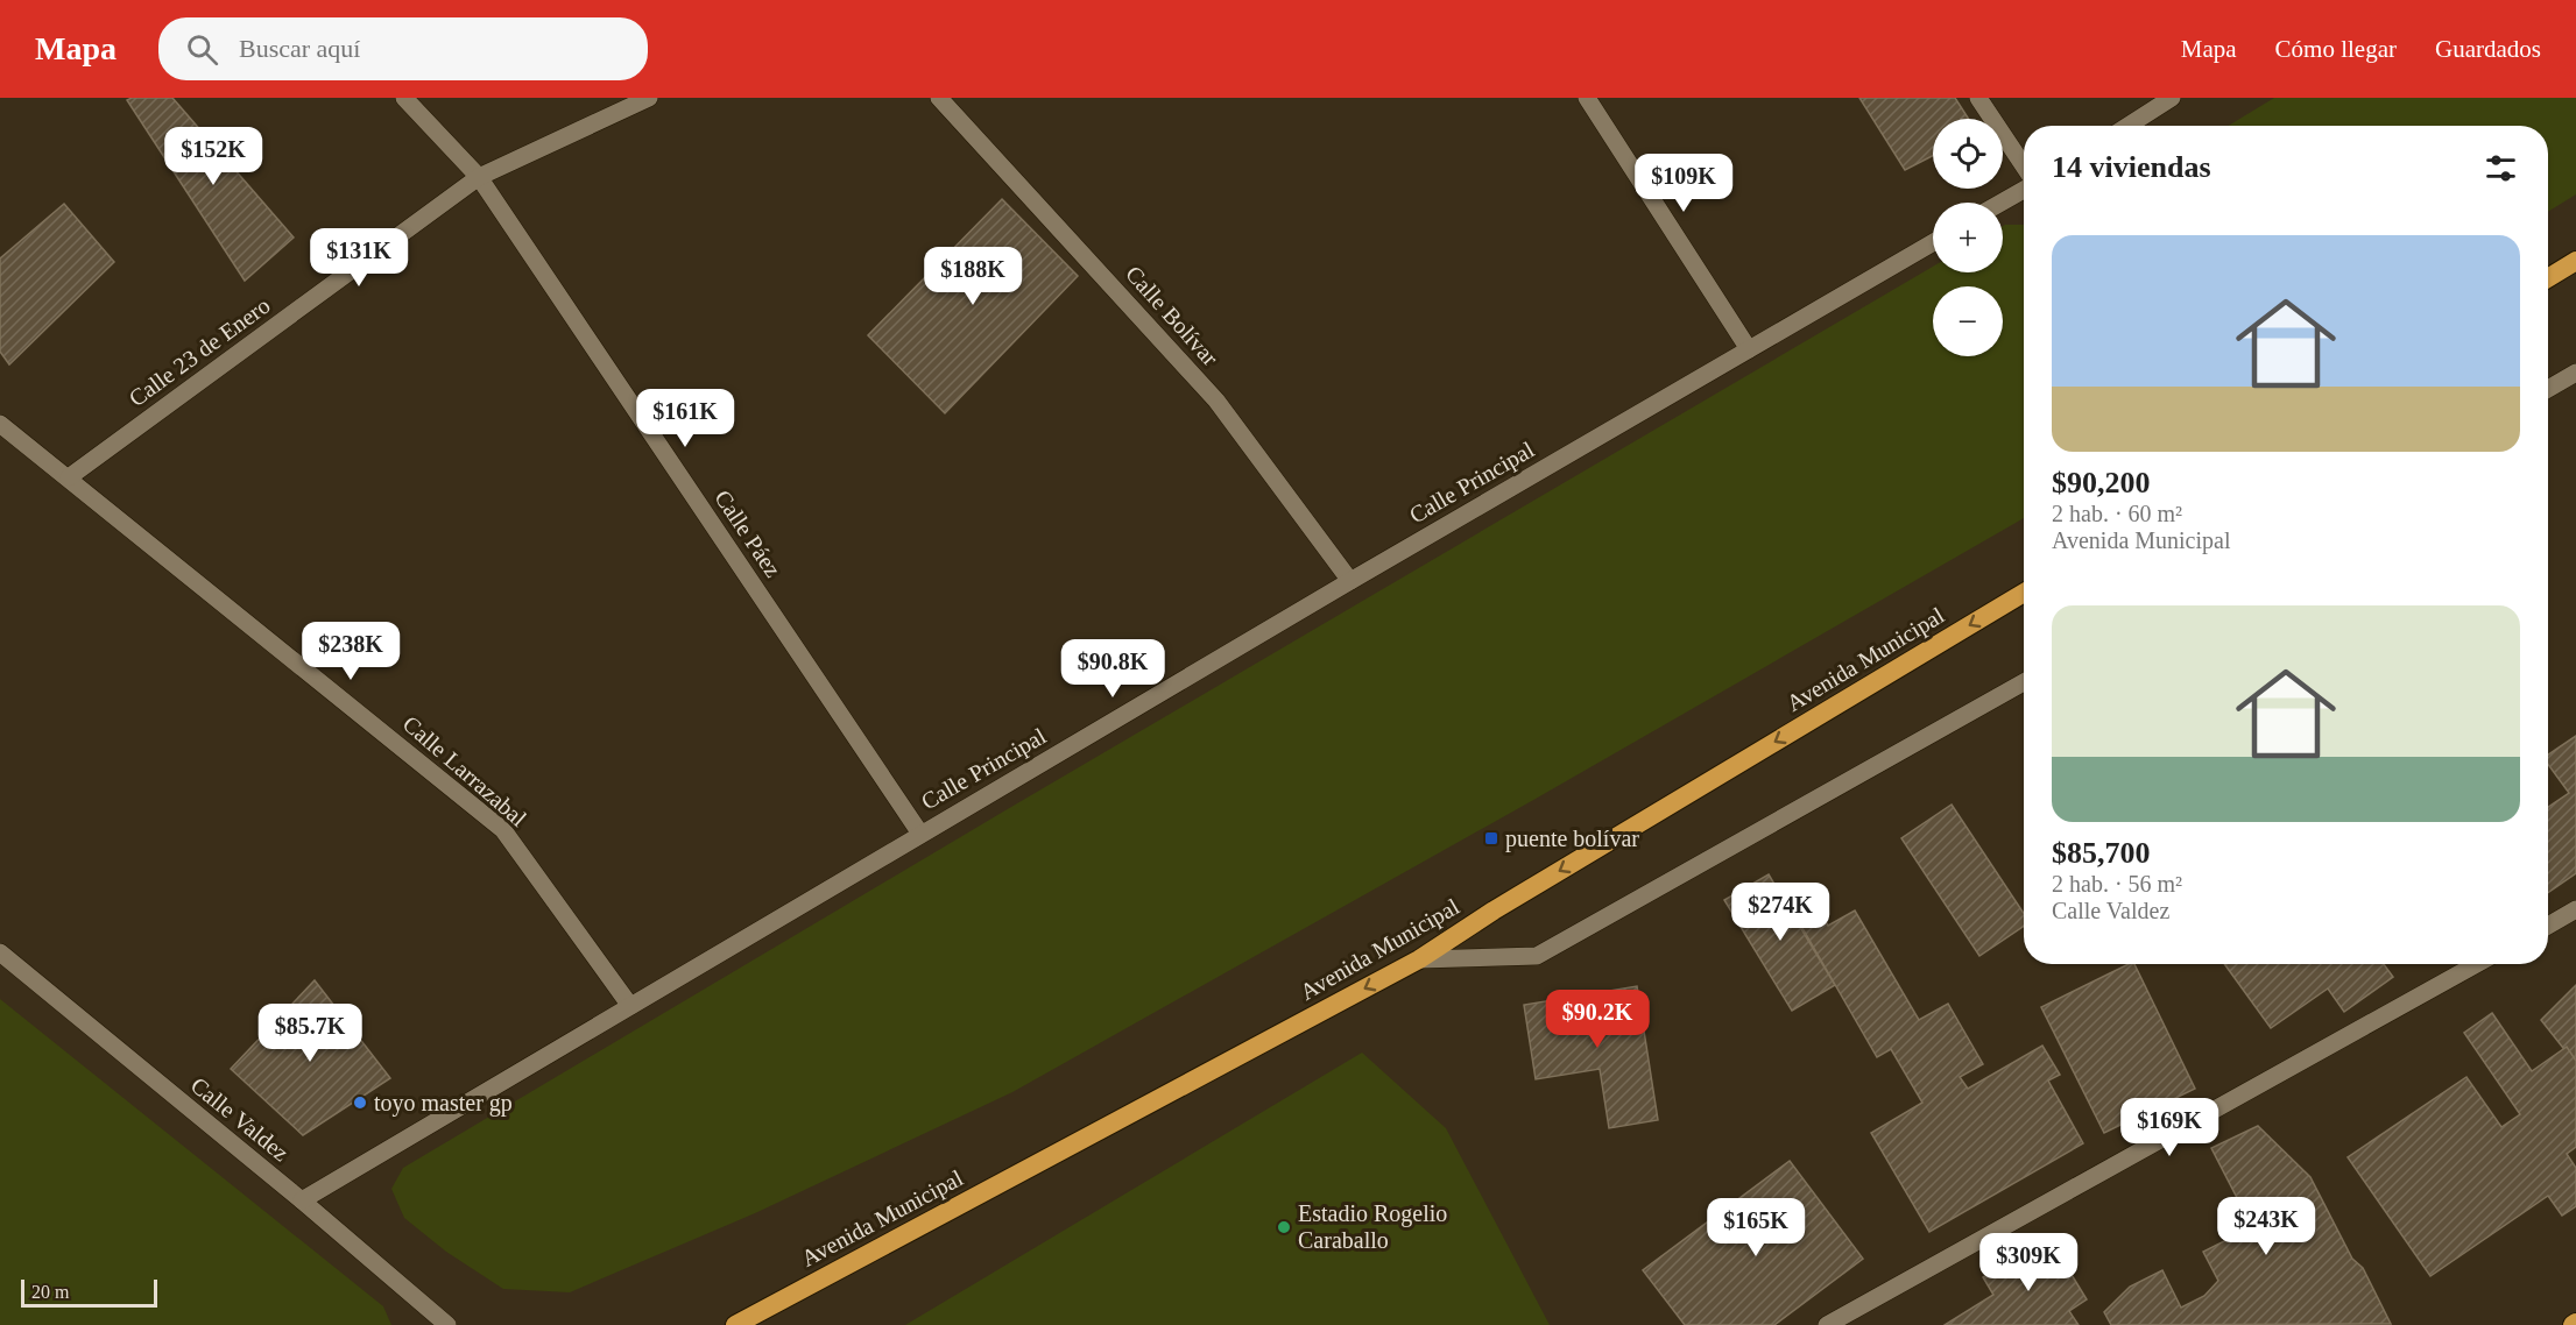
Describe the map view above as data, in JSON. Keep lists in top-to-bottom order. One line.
{"streets":{"highway":["Avenida Municipal"],"street":["Calle Bolívar","Calle 23 de Enero","Calle Principal","Calle Páez","Calle Larrazabal","Calle Valdez"]},"crossings":[["Calle Bolívar","Calle Principal"],["Calle 23 de Enero","Calle Páez"],["Calle 23 de Enero","Calle Larrazabal"],["Calle Principal","Calle Páez"],["Calle Principal","Calle Larrazabal"],["Calle Principal","Calle Valdez"]],"one_way":["Avenida Municipal"],"places":{"transit":["puente bolívar"],"other":["toyo master gp","Estadio Rogelio Caraballo"]},"scale_bar":"20 m","page":{"header":"Mapa","search":"Buscar aquí","nav":["Mapa","Cómo llegar","Guardados"],"map_buttons":["+","−"],"heading":"14 viviendas","price":["$152K","$109K","$131K","$188K","$161K","$238K","$90.8K","$274K","$90.2K","$85.7K","$169K","$243K","$165K","$309K"],"list":[{"name":"$90,200","note":"2 hab. · 60 m² · Avenida Municipal"},{"name":"$85,700","note":"2 hab. · 56 m² · Calle Valdez"}],"scale":"20 m"}}
